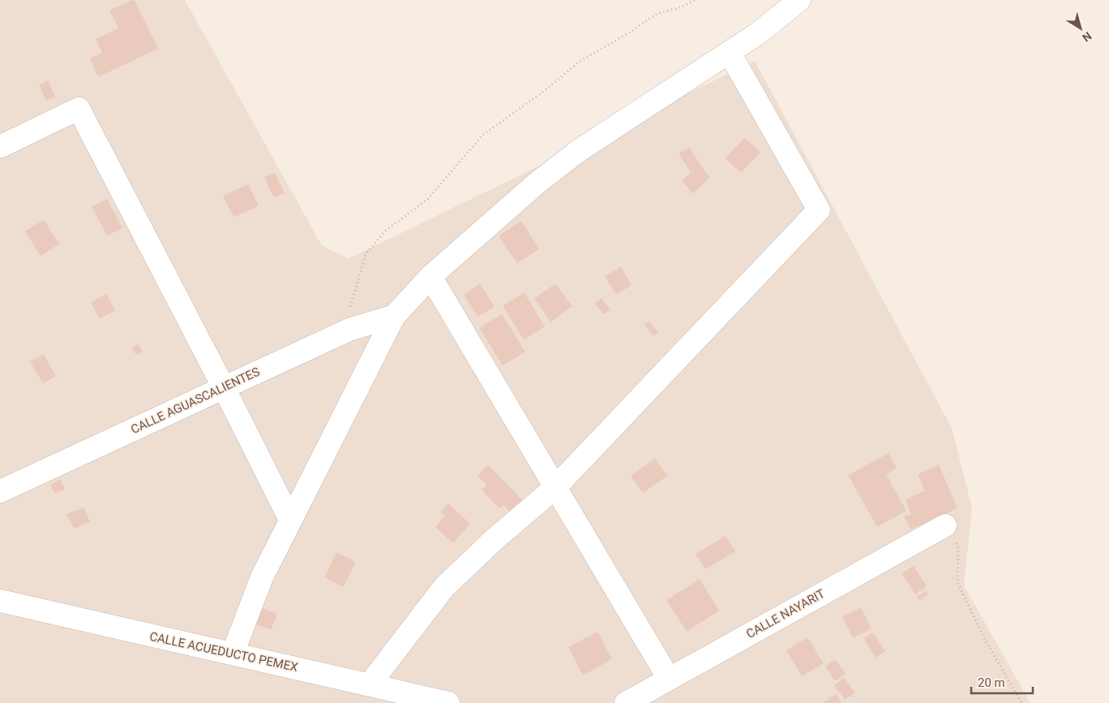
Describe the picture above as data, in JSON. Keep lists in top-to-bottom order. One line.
{"streets":{"street":["CALLE AGUASCALIENTES","CALLE NAYARIT","CALLE ACUEDUCTO PEMEX"]},"scale_bar":"20 m","north":"bottom right"}
